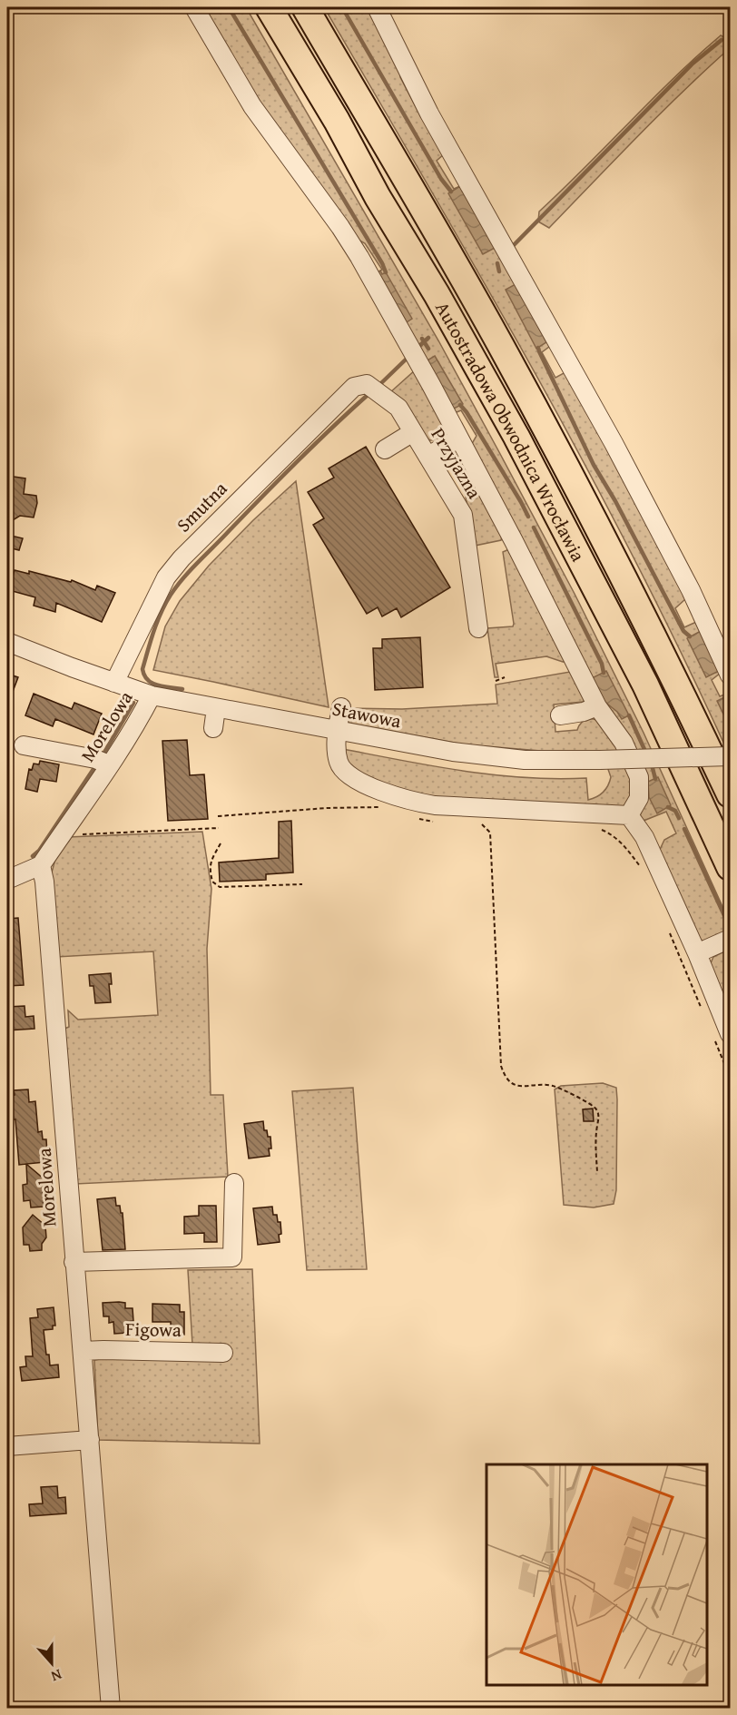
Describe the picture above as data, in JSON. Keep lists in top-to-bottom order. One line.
{"streets":{"highway":["Autostradowa Obwodnica Wrocławia"],"street":["Przyjazna","Smutna","Stawowa","Morelowa","Figowa"]},"crossings":[["Przyjazna","Smutna"],["Smutna","Stawowa"],["Stawowa","Morelowa"],["Morelowa","Figowa"]],"north":"bottom"}
